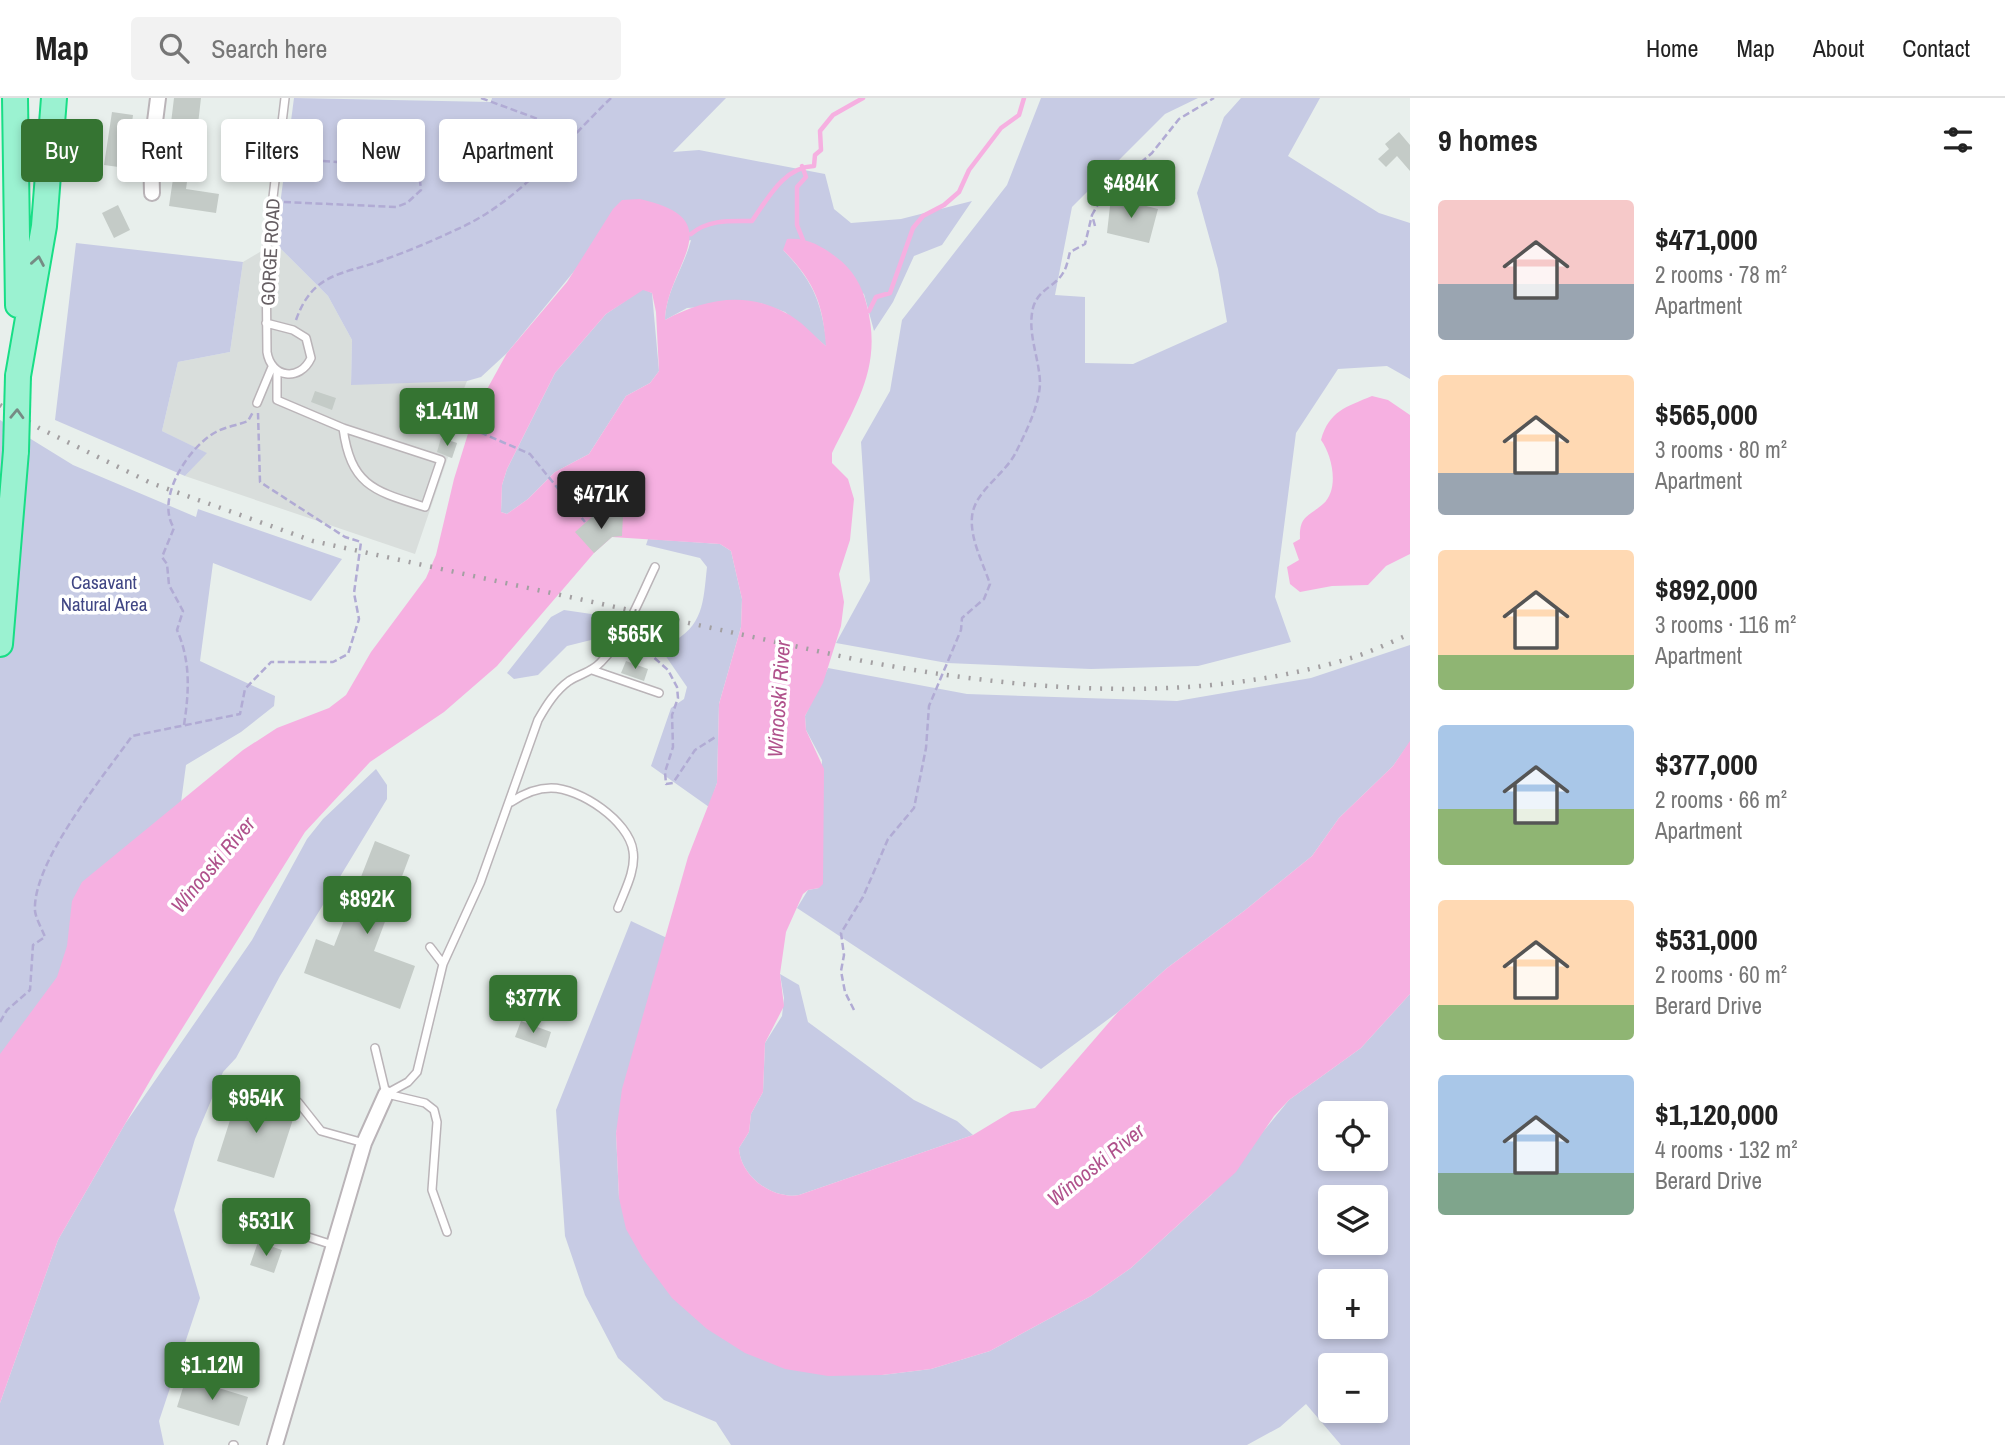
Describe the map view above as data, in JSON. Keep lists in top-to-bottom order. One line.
{"streets":{"lane":["GORGE ROAD"]},"water":["Winooski River"],"parks":["Casavant Natural Area"],"page":{"header":"Map","search":"Search here","nav":["Home","Map","About","Contact"],"heading":"9 homes","chip":["Buy","Rent","Filters","New","Apartment"],"price":["$484K","$1.41M","$471K","$565K","$892K","$377K","$954K","$531K","$1.12M"],"list":[{"name":"$471,000","note":"2 rooms · 78 m² · Apartment"},{"name":"$565,000","note":"3 rooms · 80 m² · Apartment"},{"name":"$892,000","note":"3 rooms · 116 m² · Apartment"},{"name":"$377,000","note":"2 rooms · 66 m² · Apartment"},{"name":"$531,000","note":"2 rooms · 60 m² · Berard Drive"},{"name":"$1,120,000","note":"4 rooms · 132 m² · Berard Drive"}],"map_buttons":["+","−"]}}
